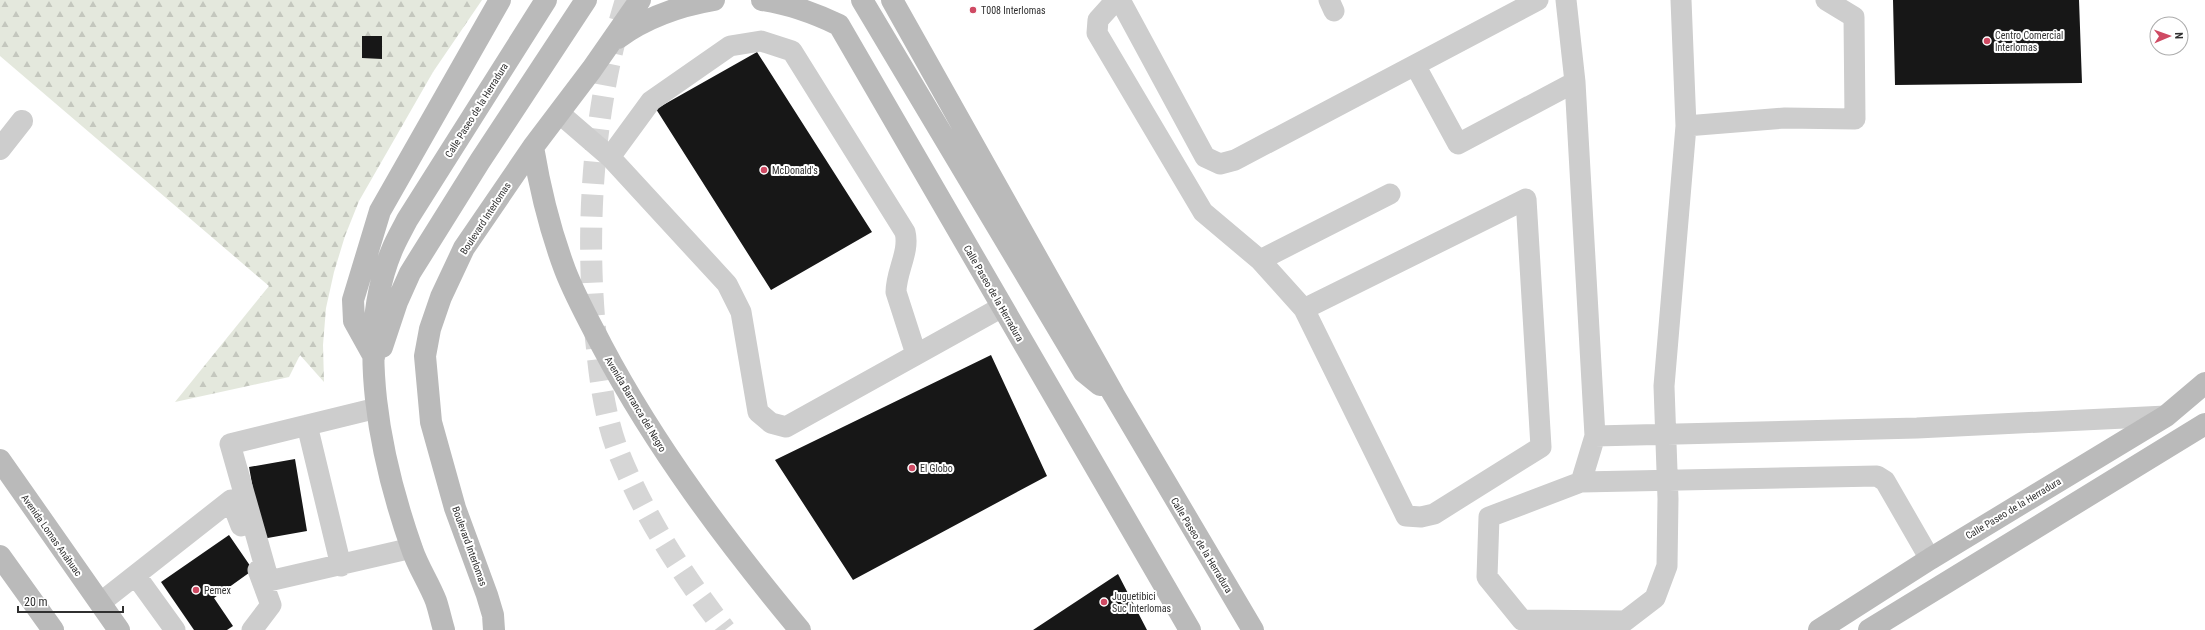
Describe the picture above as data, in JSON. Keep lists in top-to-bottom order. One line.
{"streets":{"main road":["Calle Paseo de la Herradura","Boulevard Interlomas","Avenida Barranca del Negro","Avenida Lomas Anáhuac"]},"crossings":[["Boulevard Interlomas","Avenida Barranca del Negro"]],"places":["T008 Interlomas","Centro Comercial Interlomas","McDonald's","El Globo","Pemex","Juguetibici Suc Interlomas"],"scale_bar":"20 m","north":"right"}
